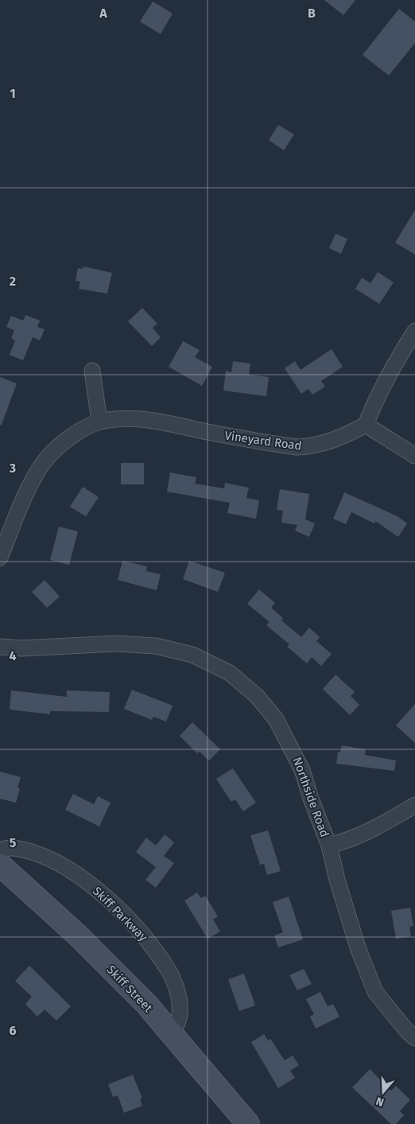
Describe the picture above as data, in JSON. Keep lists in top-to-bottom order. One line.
{"streets":{"main road":["Skiff Street"],"street":["Vineyard Road","Northside Road","Skiff Parkway"]},"crossings":[["Skiff Parkway","Skiff Street"]],"north":"bottom","grid":{"columns":["A","B"],"rows":["1","2","3","4","5","6"]}}
